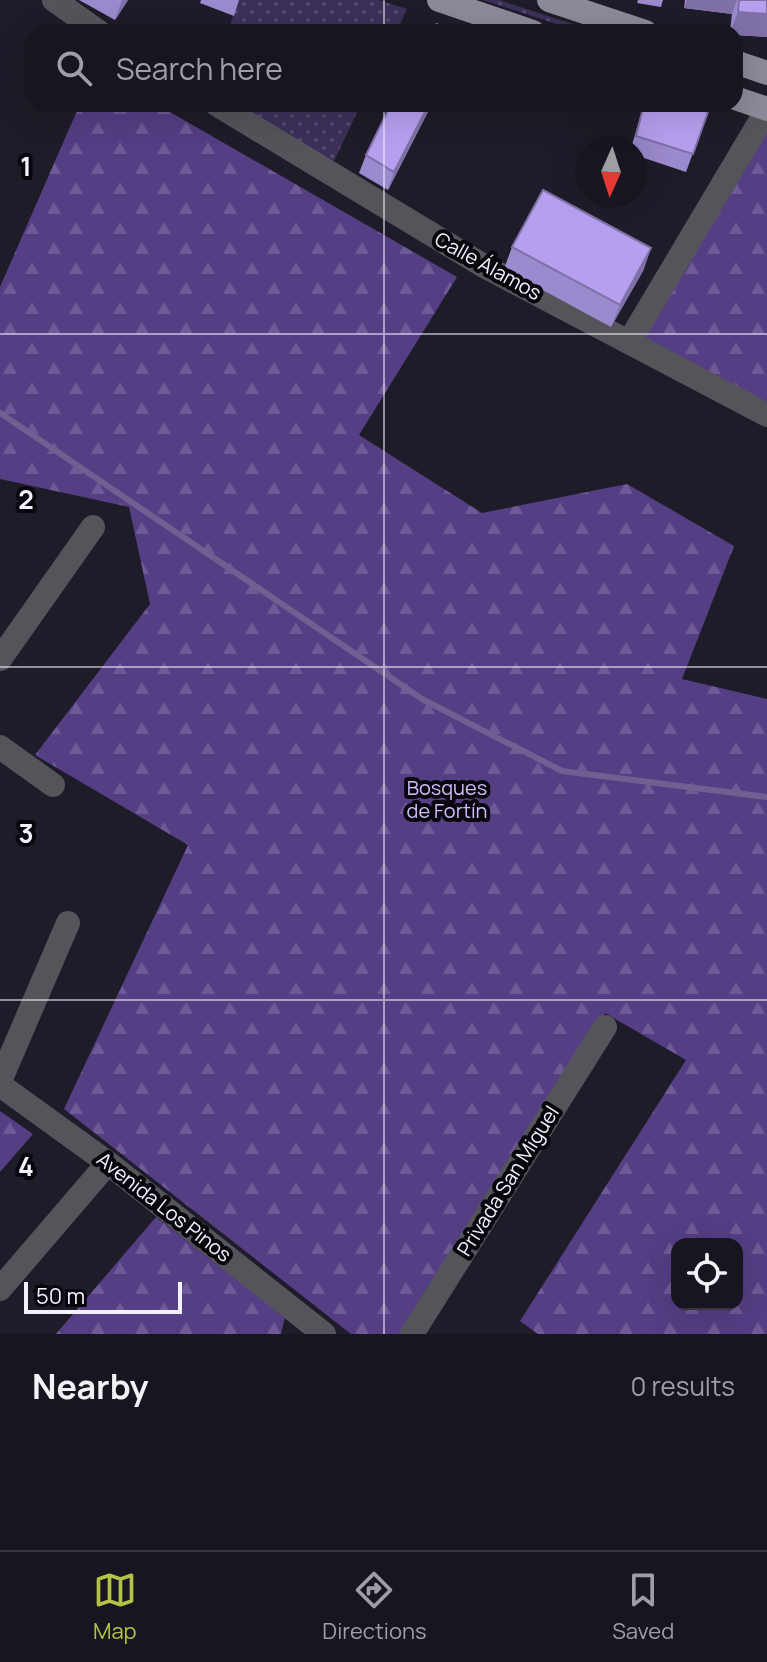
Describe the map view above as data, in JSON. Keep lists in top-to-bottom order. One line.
{"streets":{"street":["Calle Álamos","Privada San Miguel","Avenida Los Pinos"]},"parks":["Bosques de Fortín"],"scale_bar":"50 m","north":"bottom","page":{"search":"Search here","scale":"50 m","heading":["Nearby","0 results"],"nav":["Map","Directions","Saved"]},"grid":{"rows":["1","2","3","4"]}}
